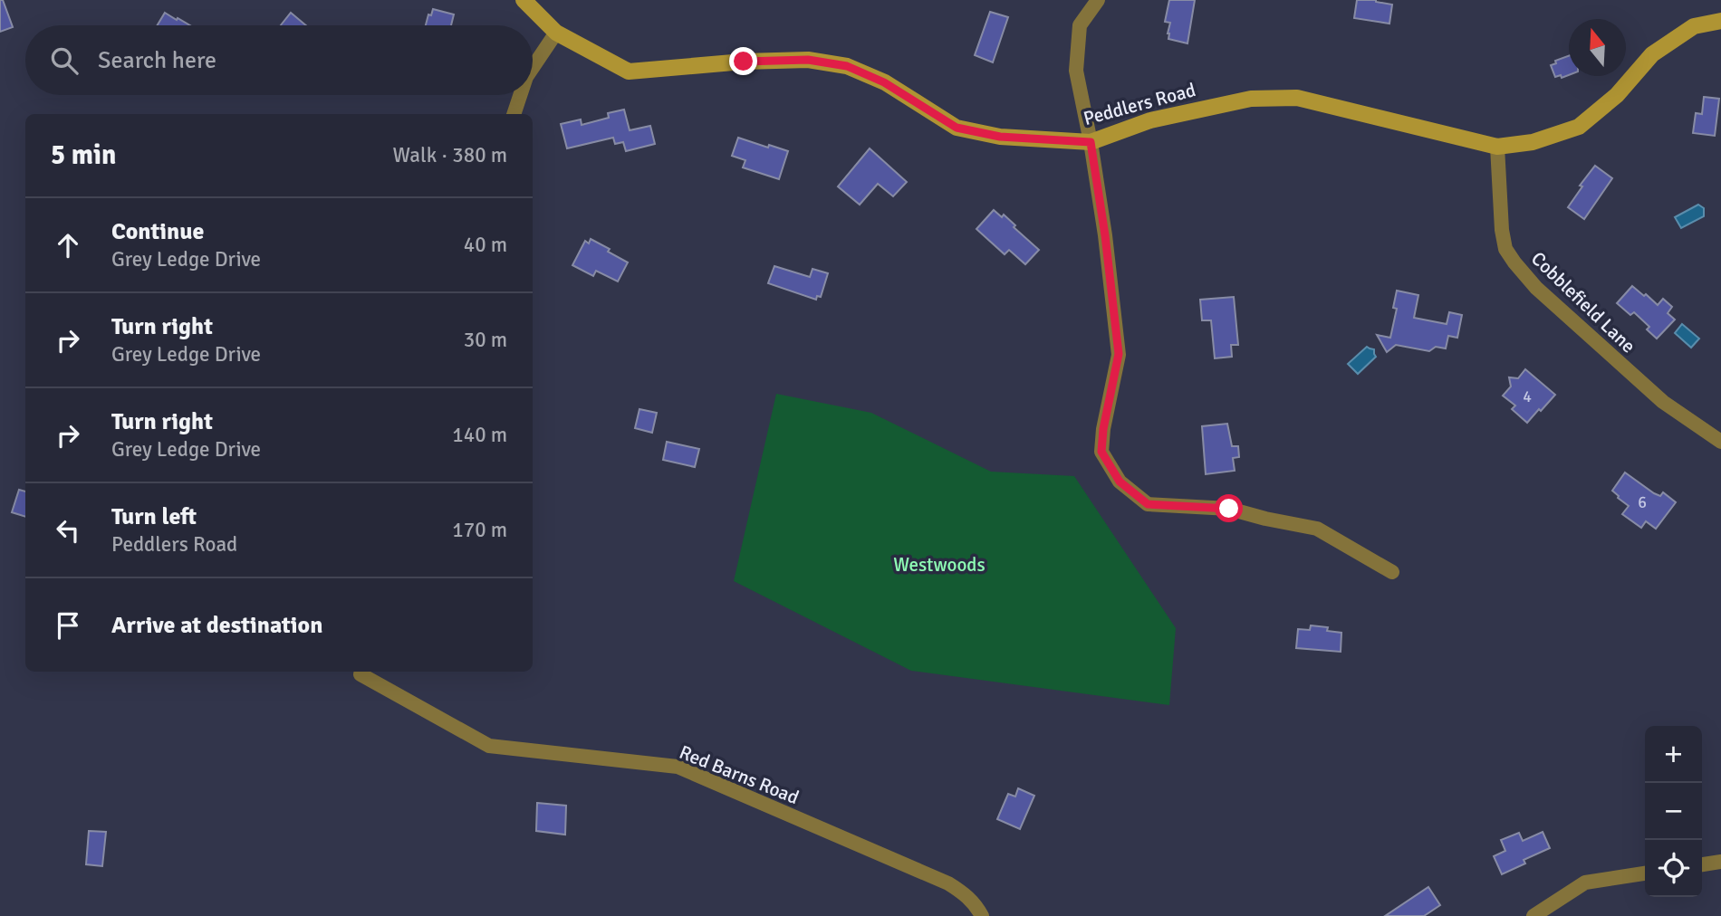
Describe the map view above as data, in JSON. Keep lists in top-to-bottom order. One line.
{"streets":{"street":["Peddlers Road","Cobblefield Lane","Red Barns Road"]},"crossings":[["Peddlers Road","Cobblefield Lane"]],"parks":["Westwoods"],"house_numbers":["4","6"],"north":"top","page":{"search":"Search here","heading":["5 min","Walk · 380 m"],"list":[["Continue","Grey Ledge Drive","40 m"],["Turn right","Grey Ledge Drive","30 m"],["Turn right","Grey Ledge Drive","140 m"],["Turn left","Peddlers Road","170 m"],"Arrive at destination"],"map_buttons":["+","−"]}}
